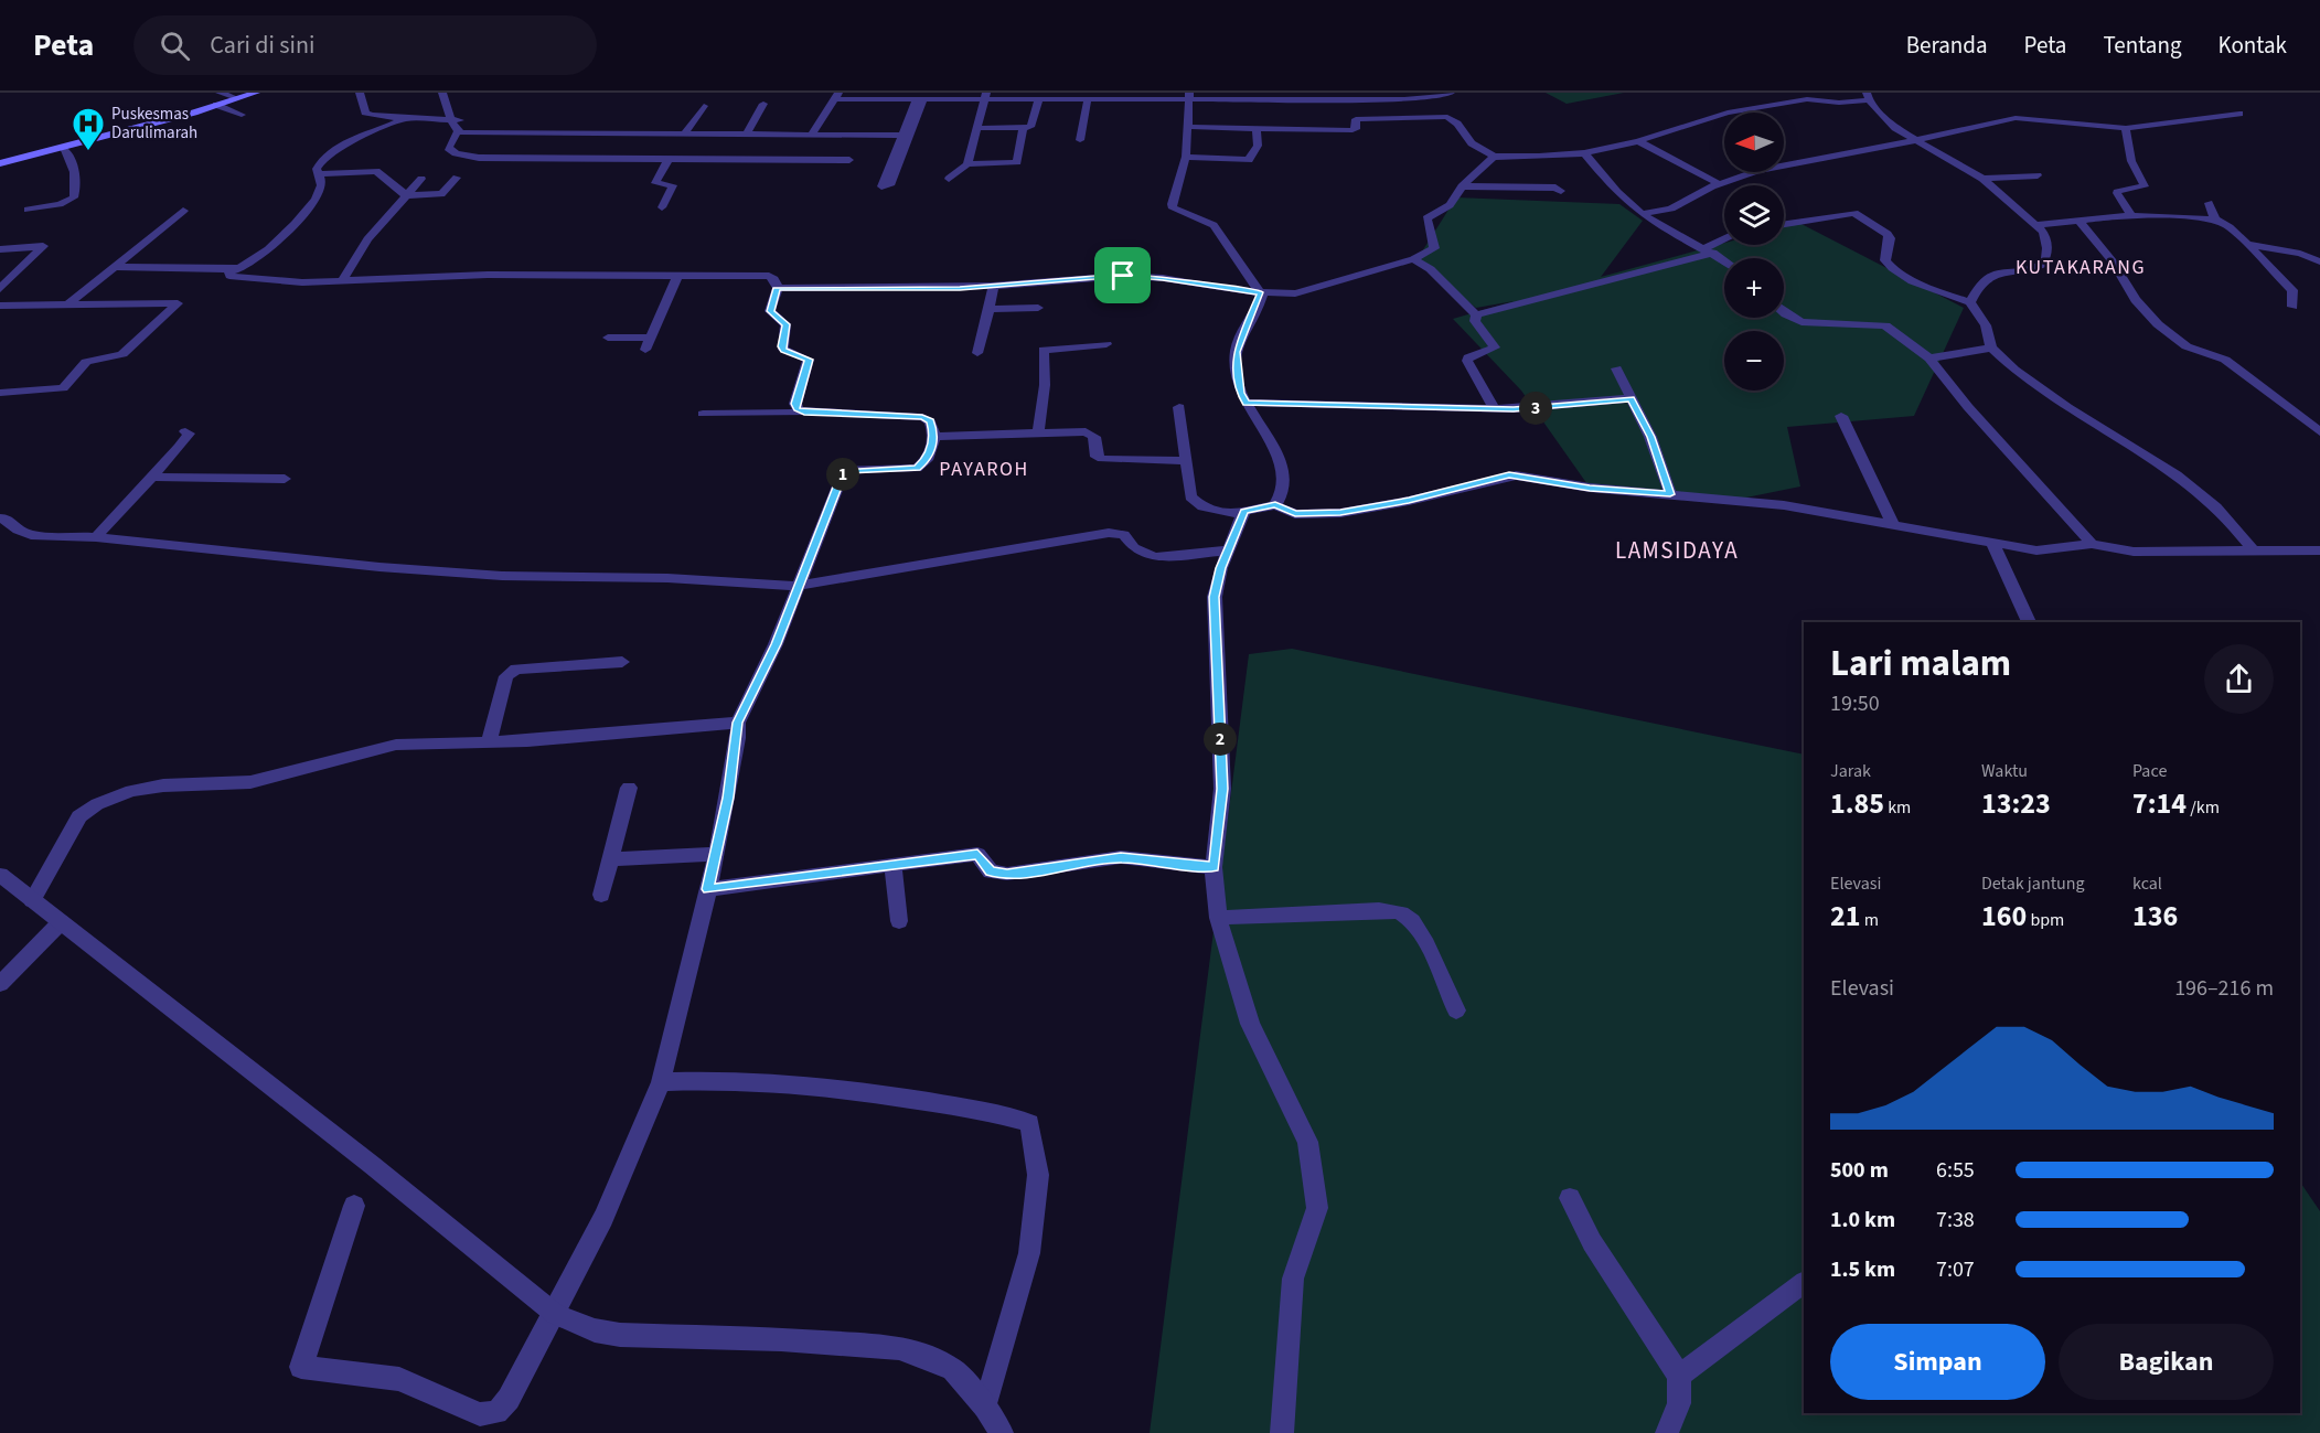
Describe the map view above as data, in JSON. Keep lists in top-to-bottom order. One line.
{"districts":["KUTAKARANG","PAYAROH","LAMSIDAYA"],"places":{"hospital":["Puskesmas Darulimarah"]},"north":"left","page":{"header":"Peta","search":"Cari di sini","nav":["Beranda","Peta","Tentang","Kontak"],"map_buttons":["+","−"],"pins":["3","1","2"],"heading":["Lari malam","19:50"],"stats":[["Jarak","1.85 km"],["Waktu","13:23"],["Pace","7:14 /km"],["Elevasi","21 m"],["Detak jantung","160 bpm"],["kcal","136"]],"chart":["Elevasi","196–216 m"],"list":[{"name":"500 m","note":"6:55"},{"name":"1.0 km","note":"7:38"},{"name":"1.5 km","note":"7:07"}],"buttons":["Simpan","Bagikan"]}}
